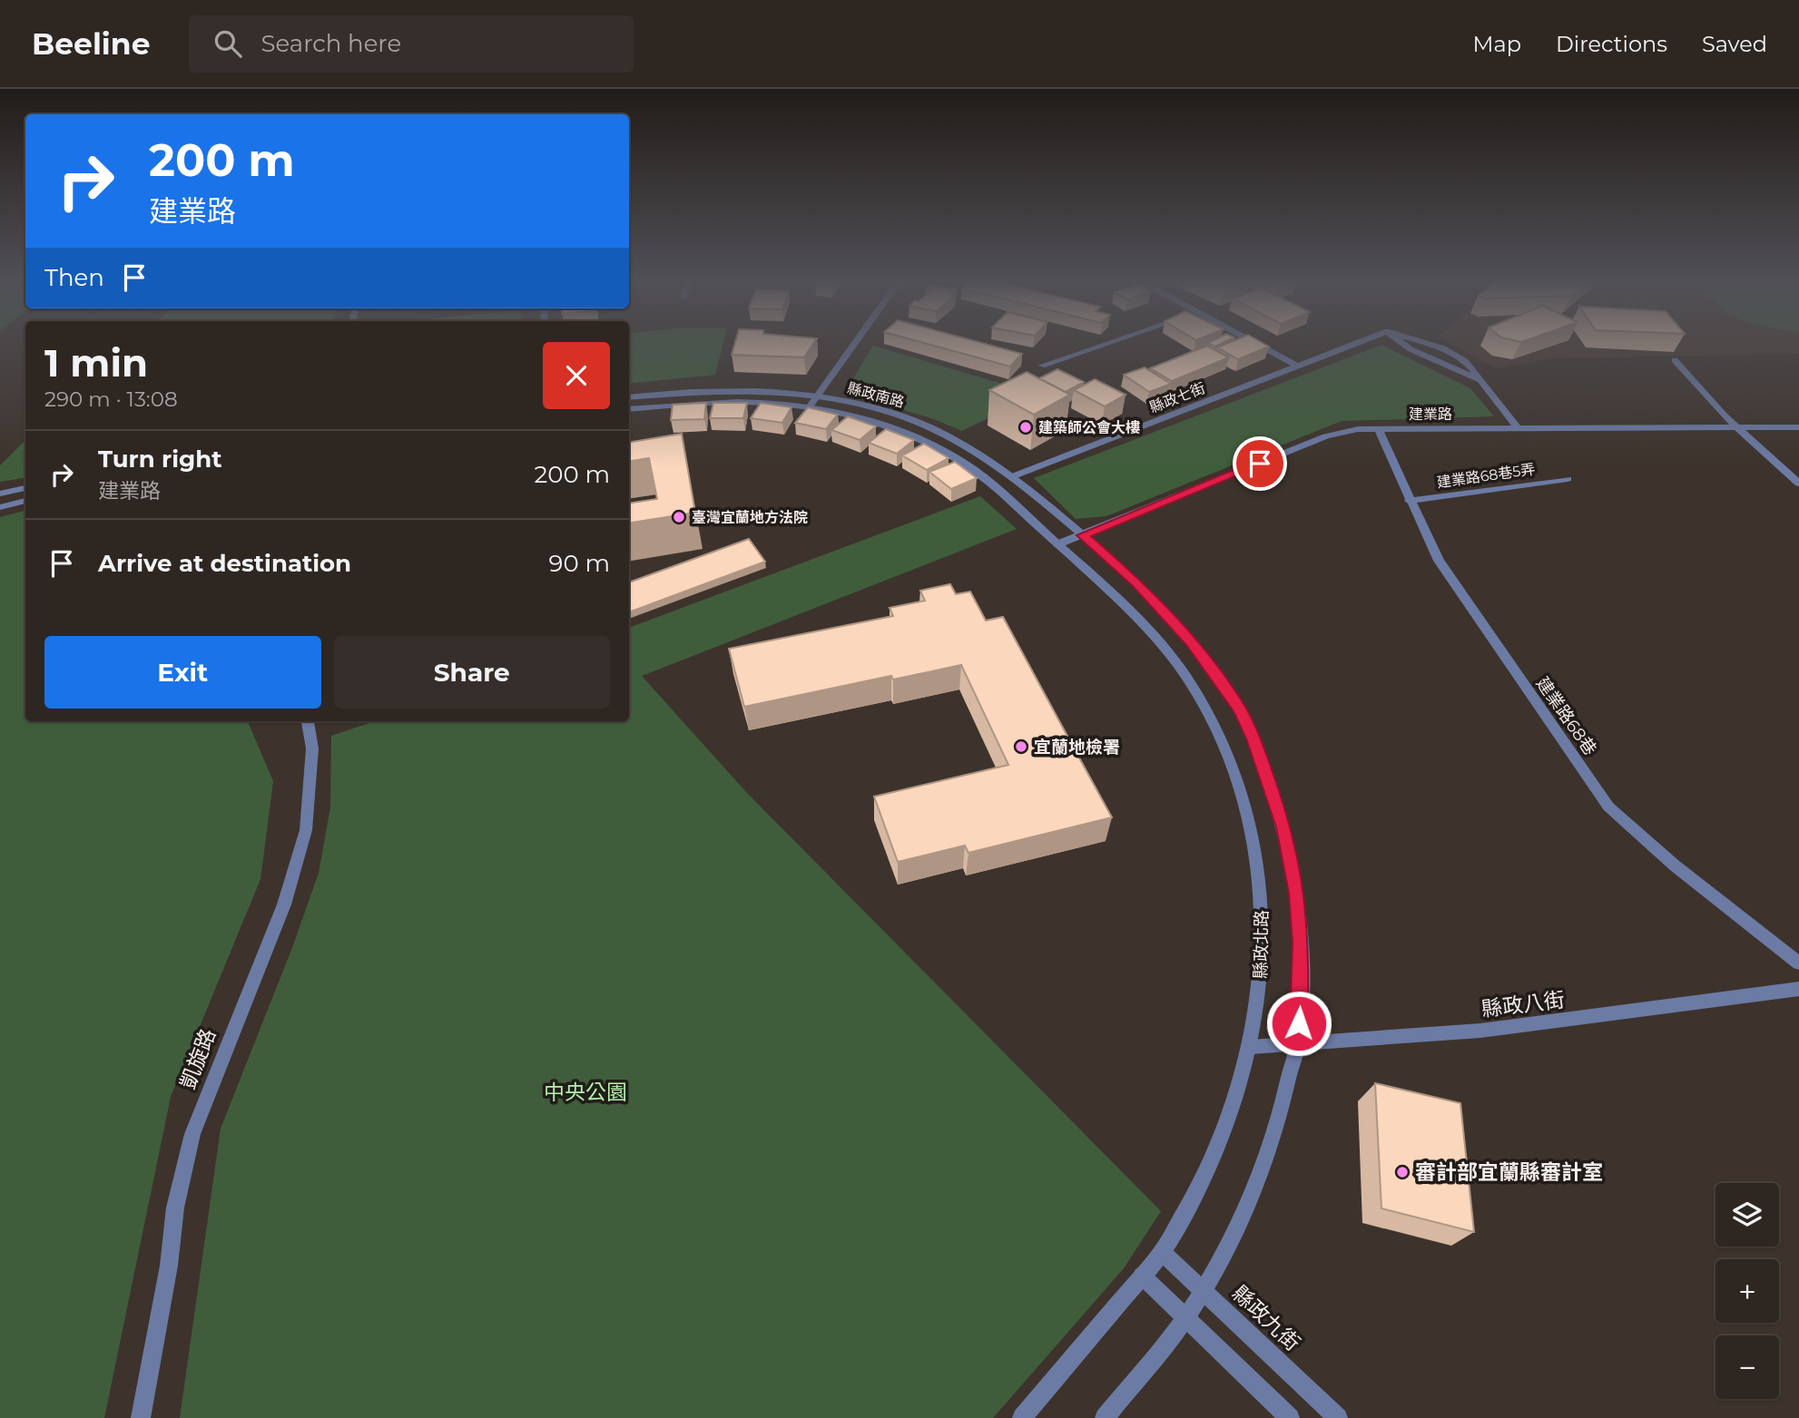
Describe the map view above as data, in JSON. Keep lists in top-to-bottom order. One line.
{"streets":{"street":["縣政南路","縣政七街","建業路","建業路68巷5弄","建業路68巷","縣政北路","縣政八街","凱旋路","縣政九街"]},"crossings":[["縣政南路","縣政七街"],["縣政南路","建業路"],["縣政南路","縣政北路"],["建業路","建業路68巷"],["建業路","縣政北路"],["建業路68巷5弄","建業路68巷"],["縣政北路","縣政八街"],["縣政北路","縣政九街"]],"parks":["中央公園"],"places":["建築師公會大樓","臺灣宜蘭地方法院","宜蘭地檢署","審計部宜蘭縣審計室"],"page":{"header":"Beeline","search":"Search here","nav":["Map","Directions","Saved"],"turn":["200 m","建業路"],"then":"Then","heading":["1 min","290 m · 13:08"],"list":[{"name":"Turn right","note":"建業路","value":"200 m"},{"name":"Arrive at destination","value":"90 m"}],"buttons":["Exit","Share"],"map_buttons":["+","−"]}}
